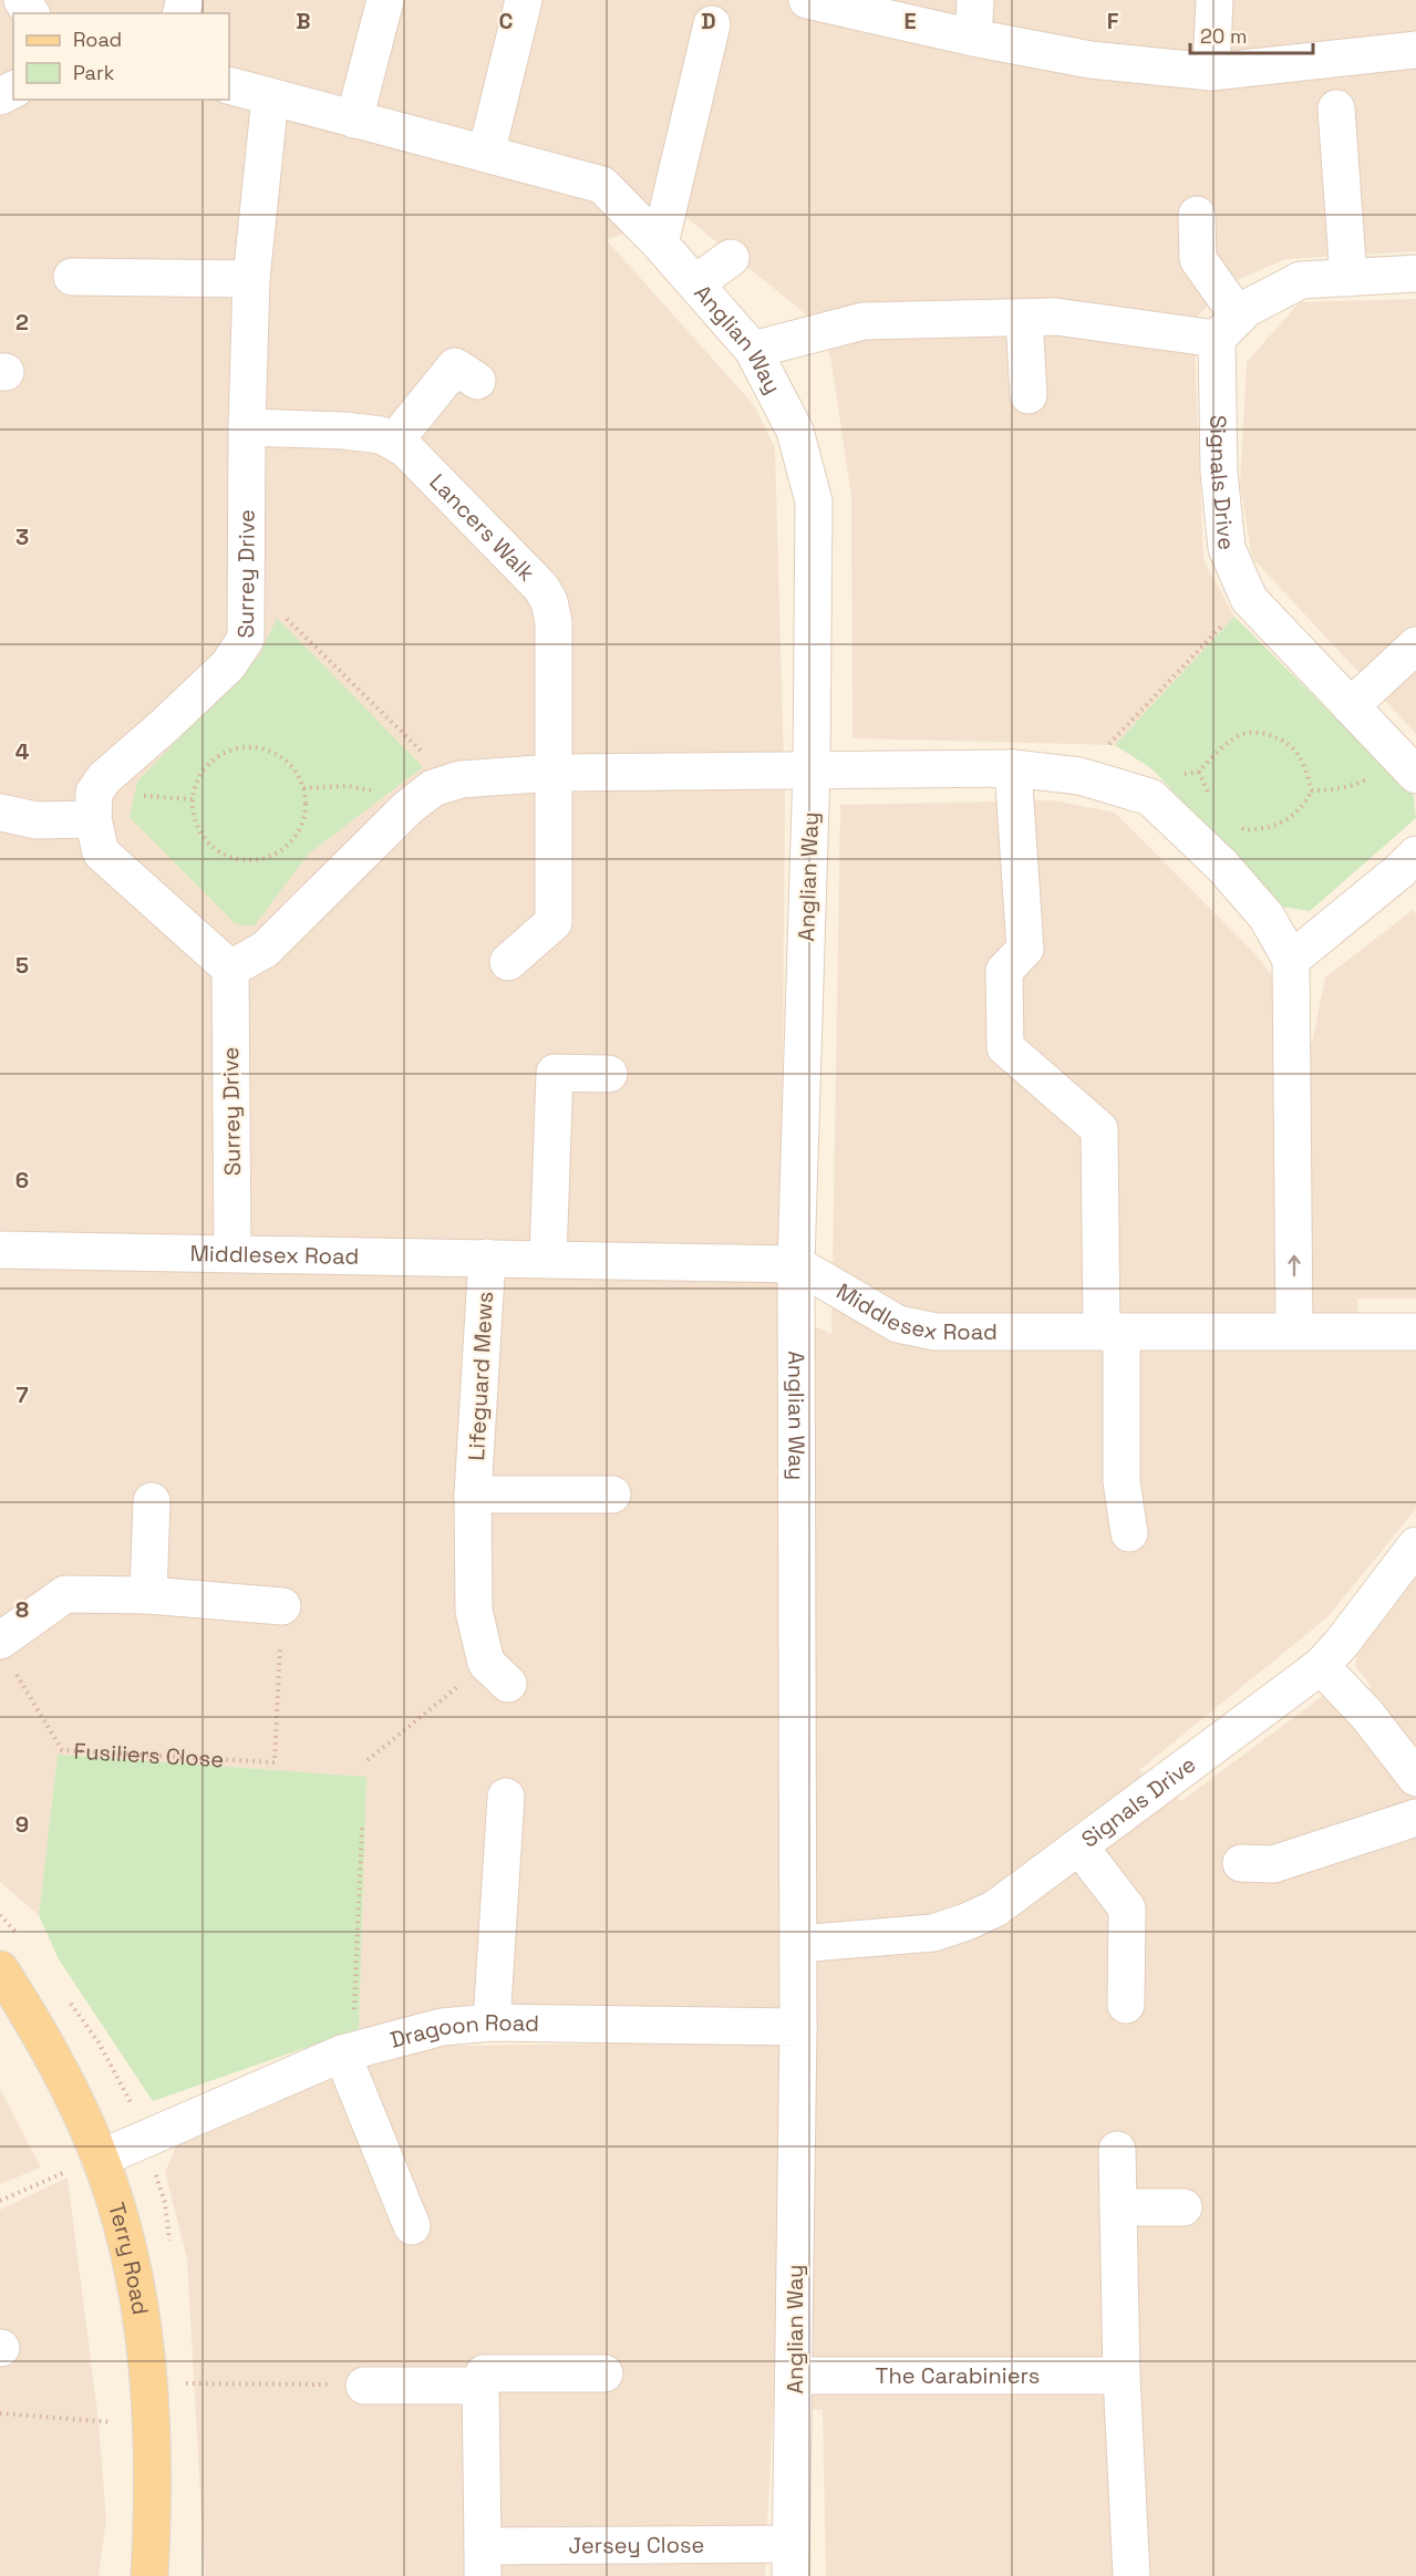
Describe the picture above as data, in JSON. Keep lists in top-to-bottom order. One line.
{"streets":{"main road":["Terry Road"],"street":["Anglian Way","Signals Drive","Lancers Walk","Surrey Drive","Middlesex Road","Lifeguard Mews","Dragoon Road","The Carabiniers","Jersey Close"],"path":["Fusiliers Close"]},"crossings":[["Anglian Way","Signals Drive"],["Anglian Way","Surrey Drive"],["Anglian Way","Middlesex Road"],["Anglian Way","Dragoon Road"],["Anglian Way","The Carabiniers"],["Anglian Way","Jersey Close"],["Lancers Walk","Surrey Drive"],["Surrey Drive","Middlesex Road"],["Middlesex Road","Lifeguard Mews"],["Dragoon Road","Terry Road"]],"legend":["Road","Park"],"scale_bar":"20 m","grid":{"columns":["B","C","D","E","F"],"rows":["2","3","4","5","6","7","8","9"]}}
